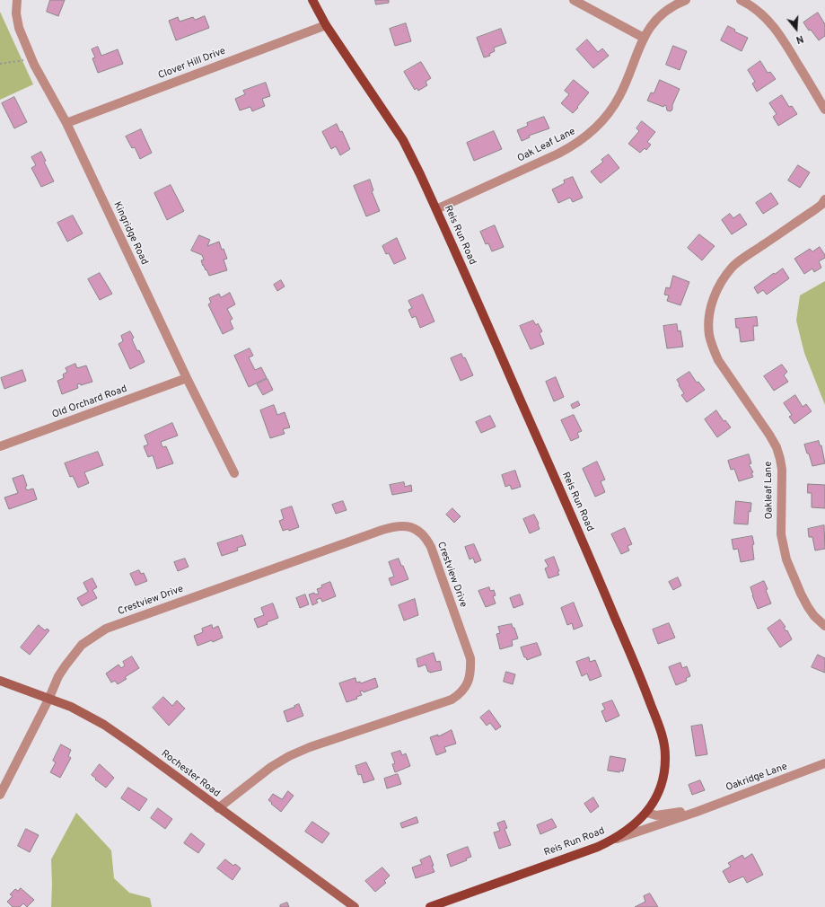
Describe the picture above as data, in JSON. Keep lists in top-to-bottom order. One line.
{"streets":{"main road":["Reis Run Road"],"street":["Clover Hill Drive","Oak Leaf Lane","Kingridge Road","Old Orchard Road","Oakleaf Lane","Crestview Drive","Rochester Road","Oakridge Lane"]},"crossings":[["Clover Hill Drive","Kingridge Road"],["Clover Hill Drive","Reis Run Road"],["Oak Leaf Lane","Reis Run Road"],["Kingridge Road","Old Orchard Road"],["Reis Run Road","Oakridge Lane"],["Crestview Drive","Rochester Road"]],"north":"bottom"}
